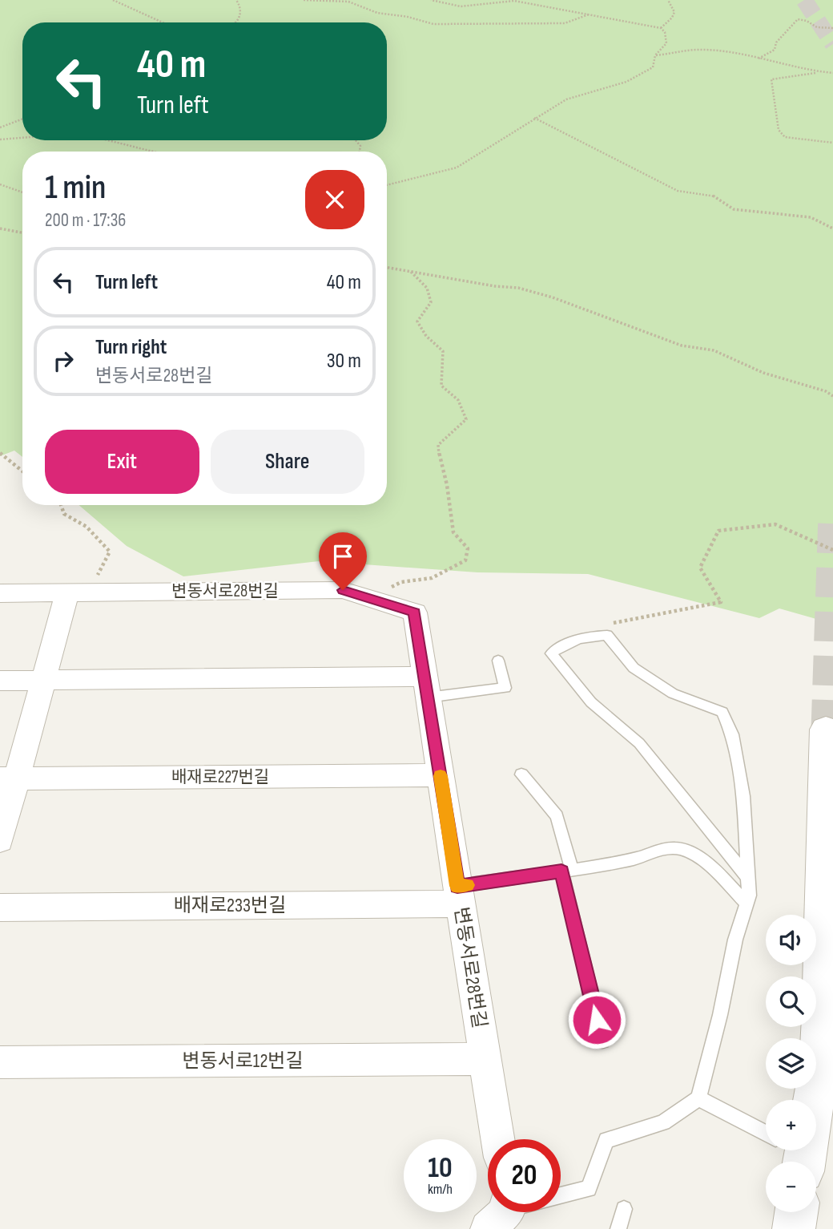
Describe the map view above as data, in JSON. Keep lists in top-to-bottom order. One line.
{"streets":{"street":["변동서로28번길","배재로227번길","배재로233번길","변동서로12번길"]},"crossings":[["변동서로28번길","배재로227번길"],["변동서로28번길","배재로233번길"],["변동서로28번길","변동서로12번길"]],"page":{"turn":["40 m","Turn left"],"heading":["1 min","200 m · 17:36"],"list":[{"name":"Turn left","value":"40 m"},{"name":"Turn right","note":"변동서로28번길","value":"30 m"}],"buttons":["Exit","Share"],"map_buttons":["+","−"],"speed":"10 km/h","limit":"20"}}
